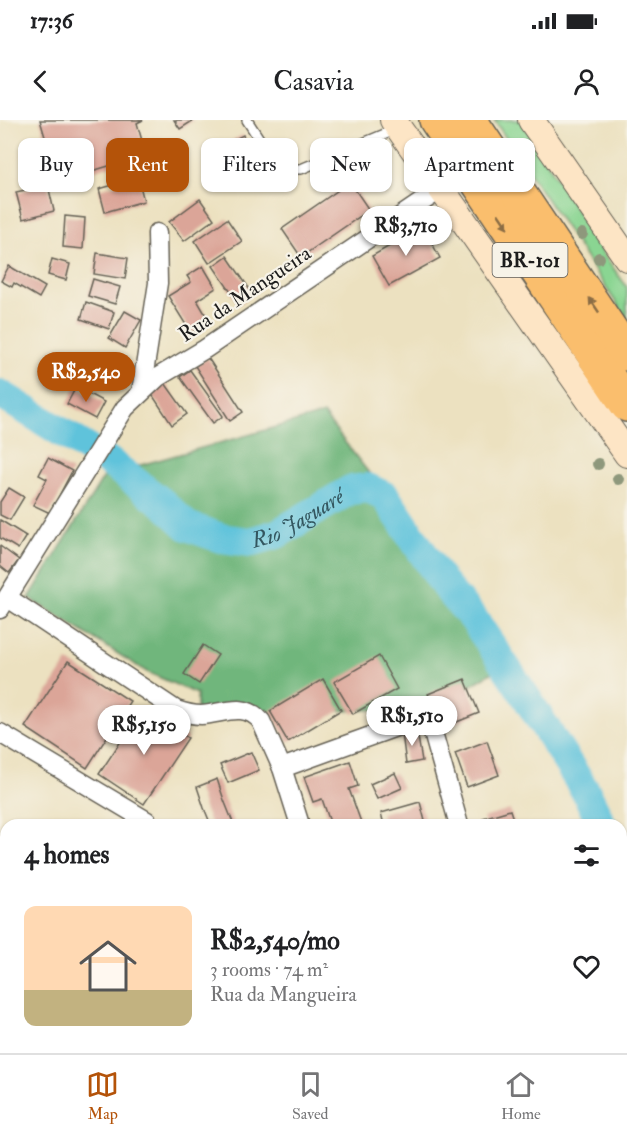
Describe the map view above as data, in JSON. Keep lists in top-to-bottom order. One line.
{"streets":{"highway":["BR-101"],"street":["Rua da Mangueira"]},"water":["Rio Jaguaré"],"page":{"status":"17:36","header":"Casavia","chip":["Buy","Rent","Filters","New","Apartment"],"price":["R$3,710","R$2,540","R$1,510","R$5,150"],"heading":"4 homes","list":[{"name":"R$2,540/mo","note":"3 rooms · 74 m² · Rua da Mangueira"}],"tabs":["Map","Saved","Home"]}}
